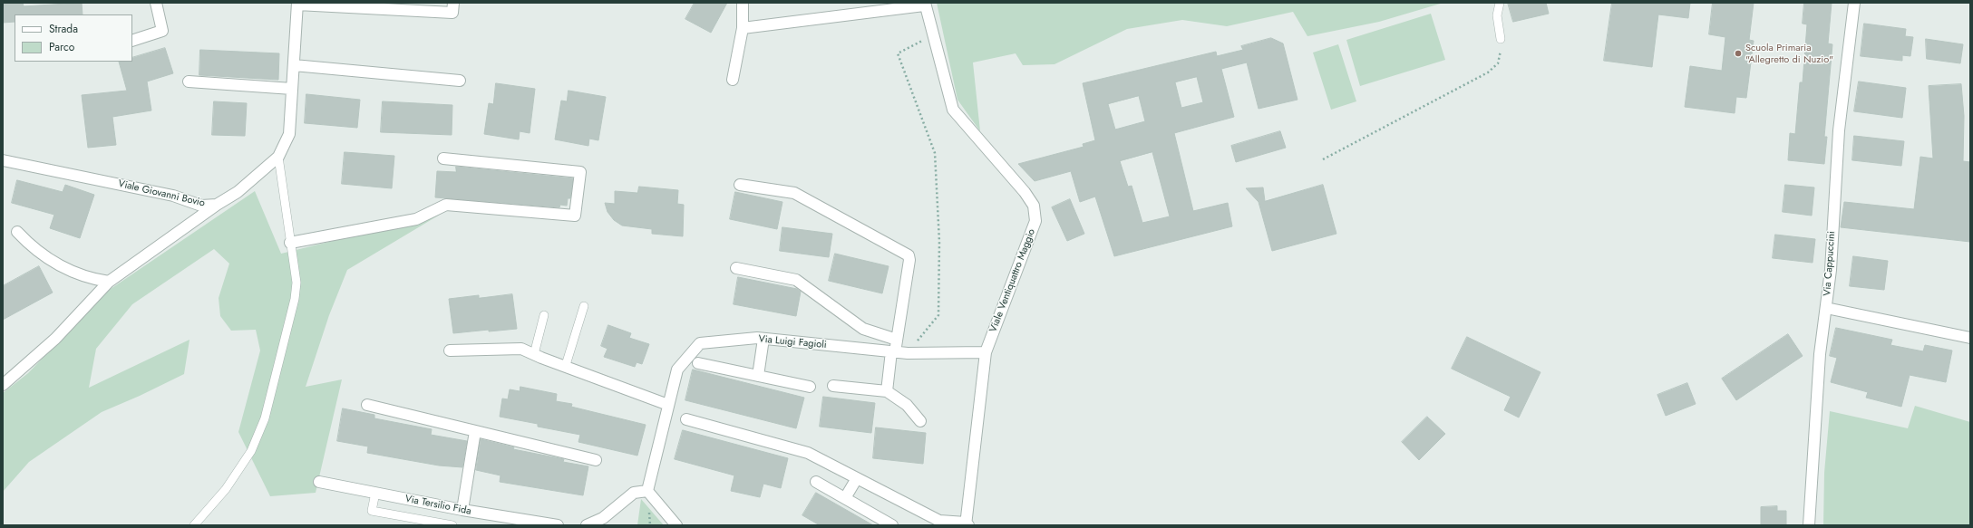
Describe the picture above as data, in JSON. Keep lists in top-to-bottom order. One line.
{"streets":{"street":["Viale Giovanni Bovio","Via Cappuccini","Viale Ventiquattro Maggio","Via Luigi Fagioli","Via Tersilio Fida"]},"crossings":[["Viale Ventiquattro Maggio","Via Luigi Fagioli"]],"places":["Scuola Primaria \"Allegretto di Nuzio\""],"legend":["Strada","Parco"]}
